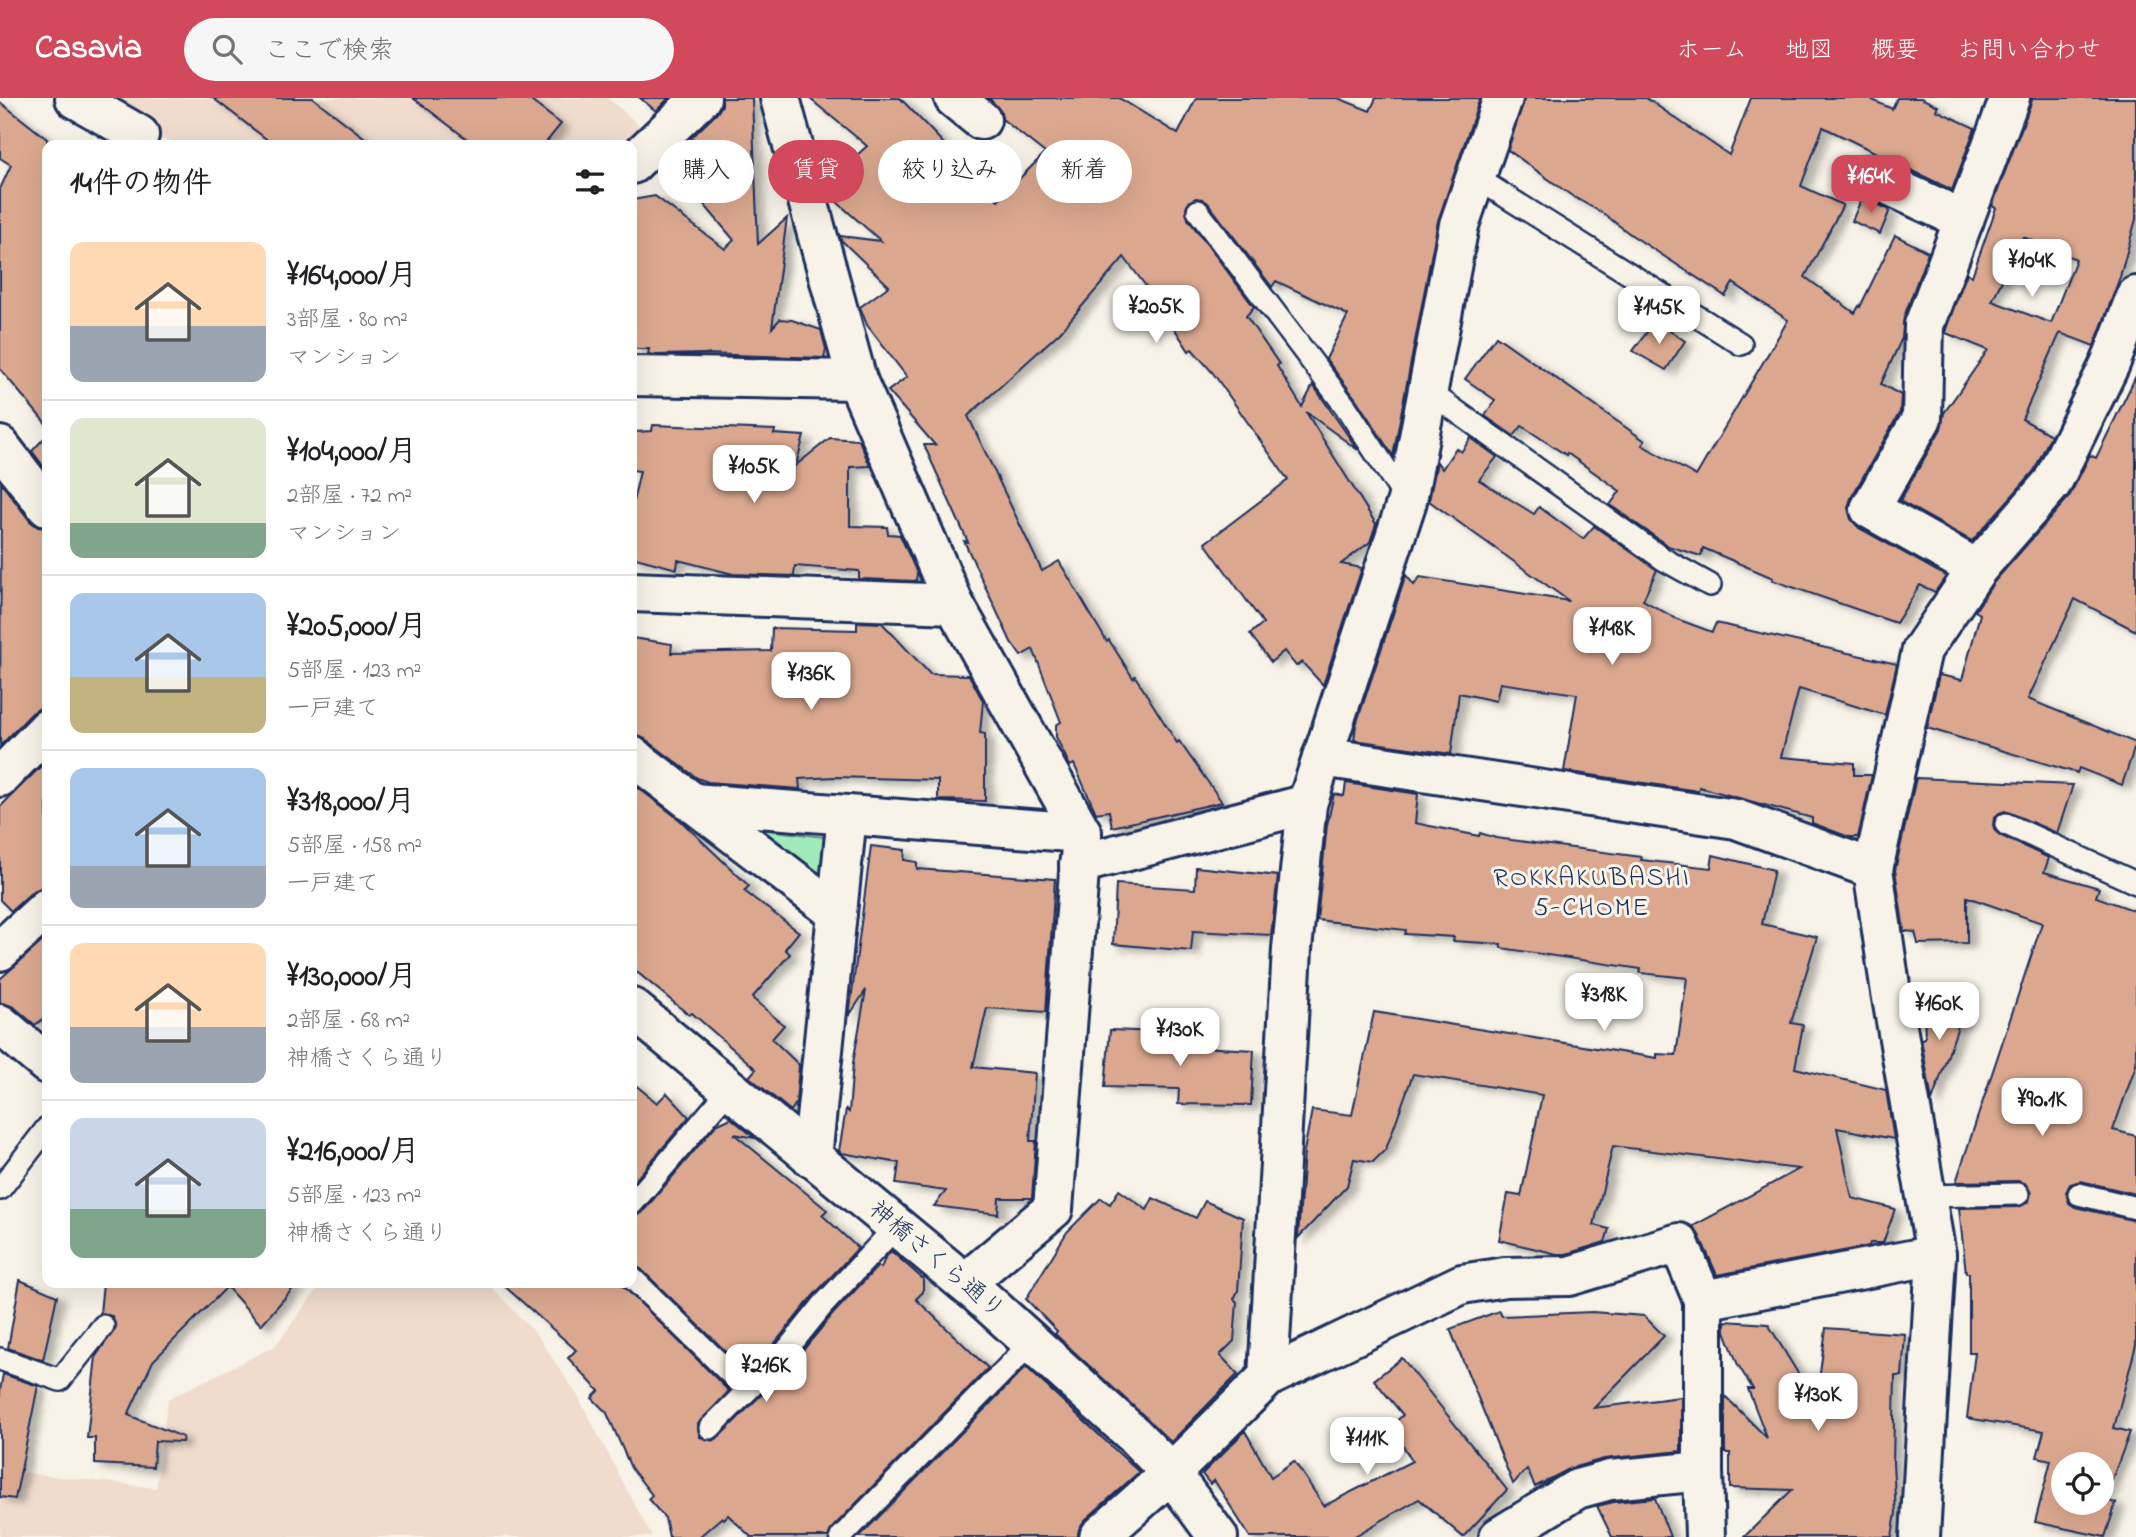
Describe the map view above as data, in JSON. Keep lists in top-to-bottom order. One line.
{"streets":{"street":["神橋さくら通り"]},"districts":["ROKKAKUBASHI 5-CHOME"],"page":{"header":"Casavia","search":"ここで検索","nav":["ホーム","地図","概要","お問い合わせ"],"chip":["購入","賃貸","絞り込み","新着"],"heading":"14件の物件","price":["¥164K","¥104K","¥205K","¥145K","¥105K","¥148K","¥136K","¥318K","¥160K","¥130K","¥90.1K","¥216K","¥130K","¥111K"],"list":[{"name":"¥164,000/月","note":"3部屋 · 80 m² · マンション"},{"name":"¥104,000/月","note":"2部屋 · 72 m² · マンション"},{"name":"¥205,000/月","note":"5部屋 · 123 m² · 一戸建て"},{"name":"¥318,000/月","note":"5部屋 · 158 m² · 一戸建て"},{"name":"¥130,000/月","note":"2部屋 · 68 m² · 神橋さくら通り"},{"name":"¥216,000/月","note":"5部屋 · 123 m² · 神橋さくら通り"}]}}
